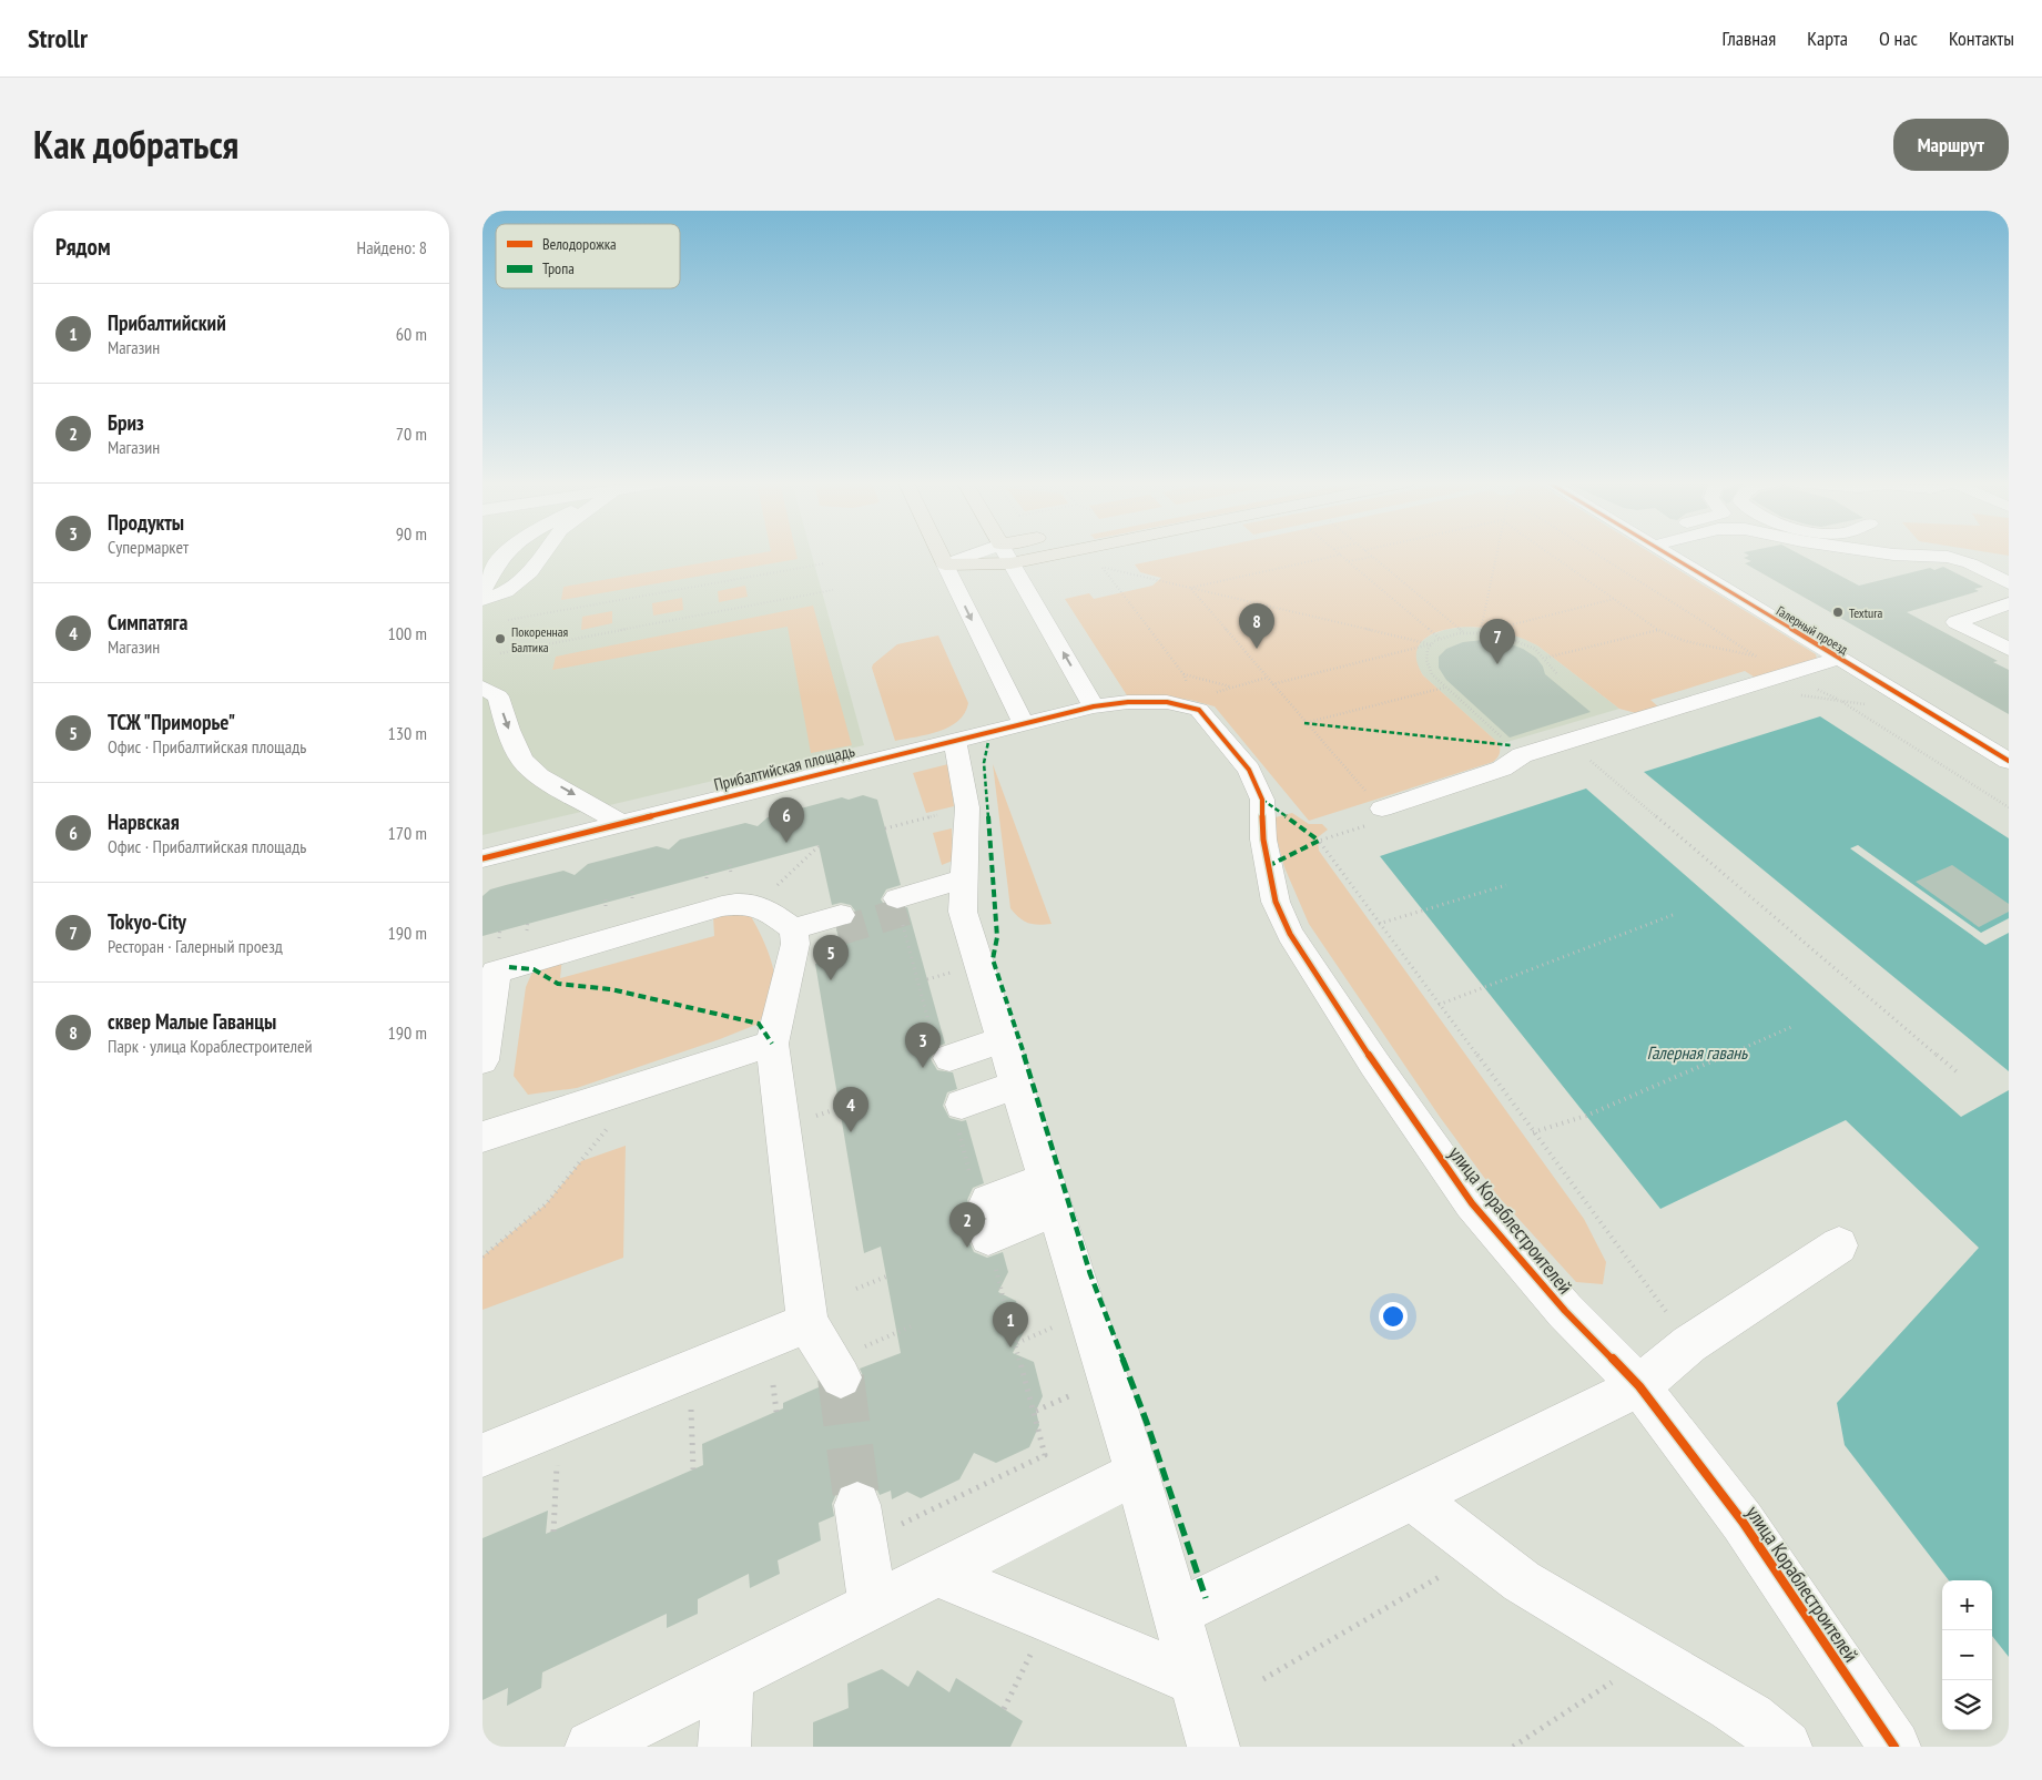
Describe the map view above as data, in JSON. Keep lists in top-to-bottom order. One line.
{"streets":{"street":["Галерный проезд","Прибалтийская площадь","улица Кораблестроителей"]},"crossings":[["Прибалтийская площадь","улица Кораблестроителей"]],"water":["Галерная гавань"],"places":["Textura","Покоренная Балтика"],"legend":["Велодорожка","Тропа"],"page":{"header":"Strollr","nav":["Главная","Карта","О нас","Контакты"],"title":"Как добраться","buttons":"Маршрут","heading":["Рядом","Найдено: 8"],"list":[{"mark":"1","name":"Прибалтийский","note":"Магазин","value":"60 m"},{"mark":"2","name":"Бриз","note":"Магазин","value":"70 m"},{"mark":"3","name":"Продукты","note":"Супермаркет","value":"90 m"},{"mark":"4","name":"Симпатяга","note":"Магазин","value":"100 m"},{"mark":"5","name":"ТСЖ \"Приморье\"","note":"Офис · Прибалтийская площадь","value":"130 m"},{"mark":"6","name":"Нарвская","note":"Офис · Прибалтийская площадь","value":"170 m"},{"mark":"7","name":"Tokyo-City","note":"Ресторан · Галерный проезд","value":"190 m"},{"mark":"8","name":"сквер Малые Гаванцы","note":"Парк · улица Кораблестроителей","value":"190 m"}],"pins":["8","7","6","5","3","4","2","1"],"map_buttons":["+","−"]}}
